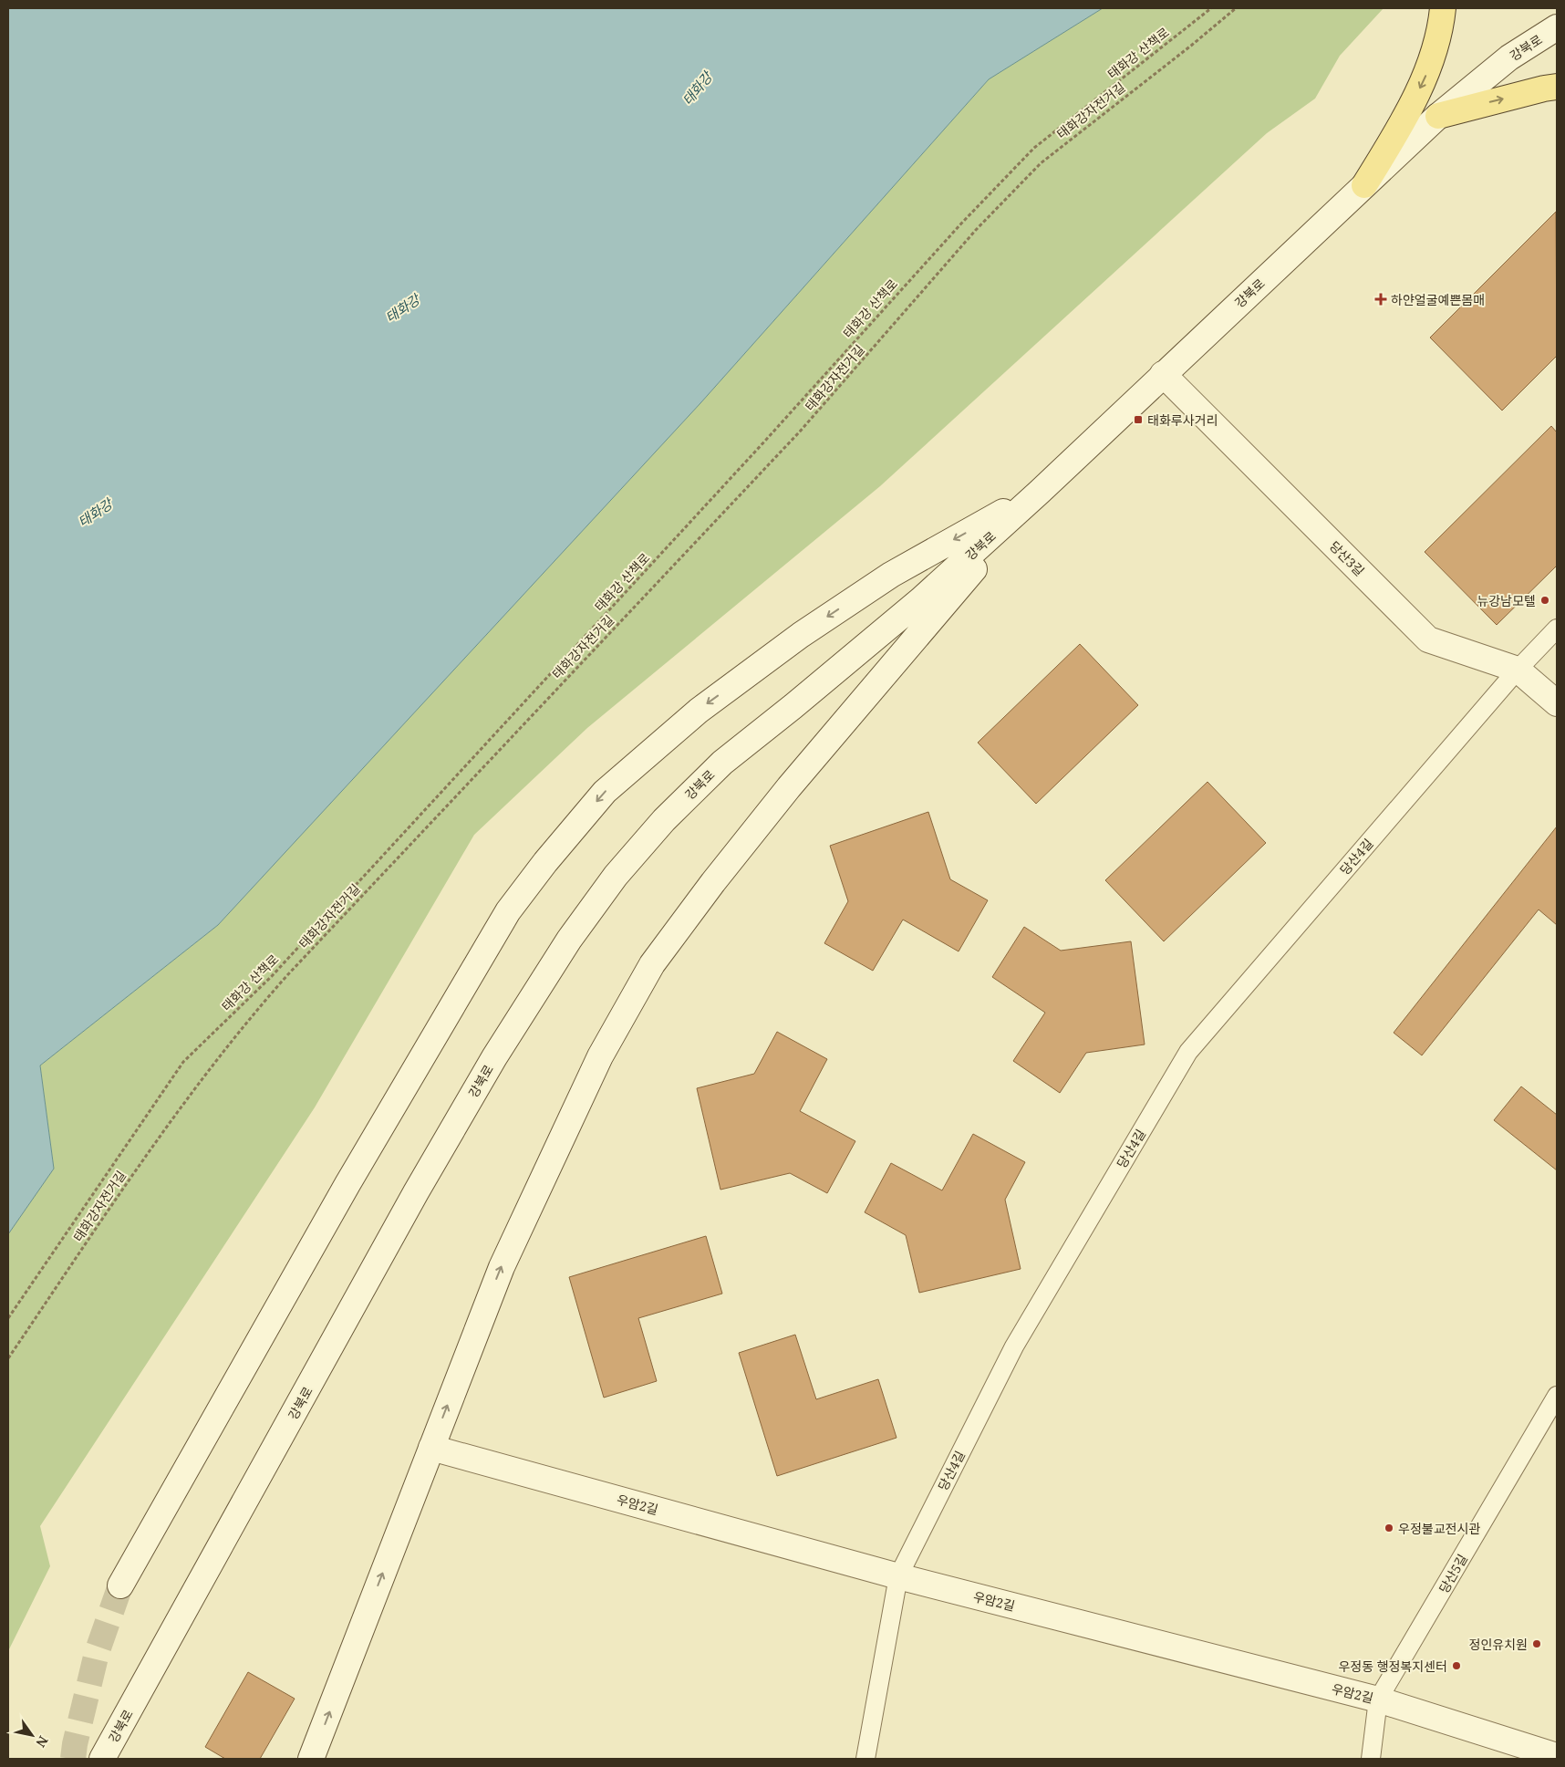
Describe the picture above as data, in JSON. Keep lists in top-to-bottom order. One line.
{"streets":{"street":["강북로","당산3길","우암2길"],"lane":["당산4길","당산5길"],"path":["태화강 산책로","태화강자전거길"]},"crossings":[["강북로","당산3길"],["당산3길","당산4길"],["당산4길","우암2길"],["우암2길","당산5길"]],"water":["태화강"],"places":{"health":["하얀얼굴예쁜몸매"],"transit":["태화루사거리"],"other":["뉴강남모텔","우정불교전시관","정인유치원","우정동 행정복지센터"]},"north":"bottom right"}
